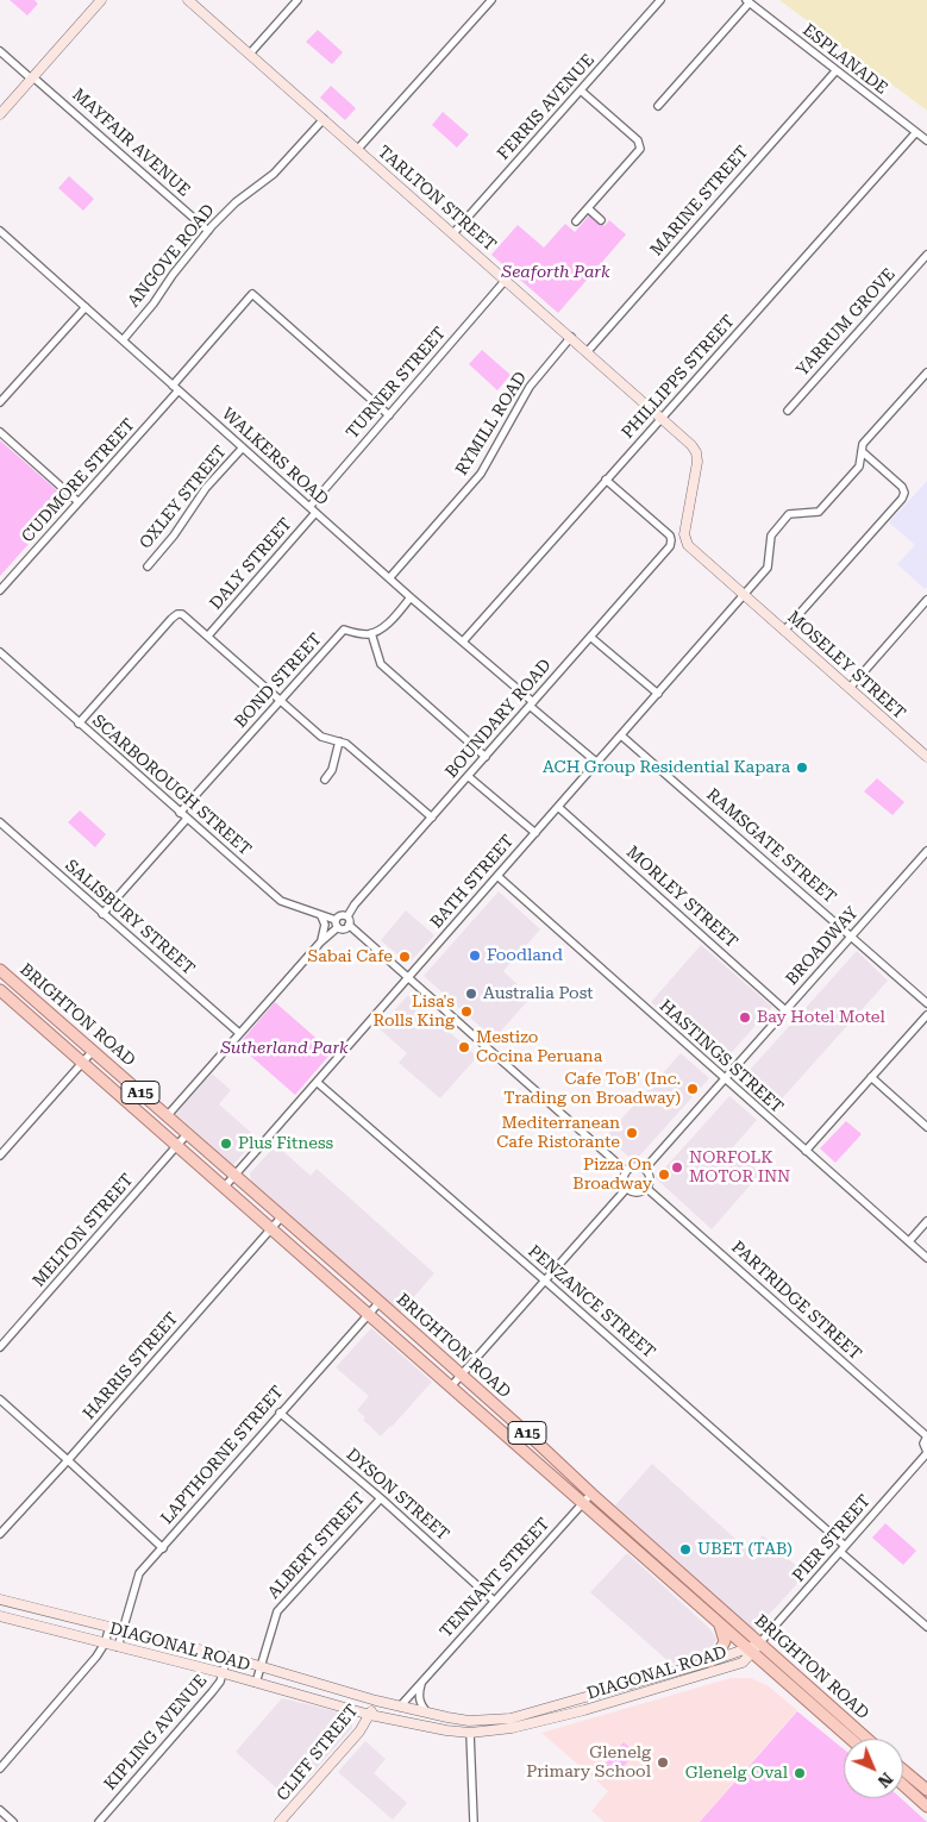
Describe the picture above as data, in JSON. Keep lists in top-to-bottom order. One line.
{"streets":{"main road":["TARLTON STREET","MOSELEY STREET","BRIGHTON ROAD","A15","DIAGONAL ROAD","CLIFF STREET"],"street":["ESPLANADE","FERRIS AVENUE","MAYFAIR AVENUE","MARINE STREET","ANGOVE ROAD","YARRUM GROVE","PHILLIPPS STREET","TURNER STREET","RYMILL ROAD","WALKERS ROAD","CUDMORE STREET","OXLEY STREET","DALY STREET","BOND STREET","BOUNDARY ROAD","SCARBOROUGH STREET","RAMSGATE STREET","BATH STREET","MORLEY STREET","SALISBURY STREET","BROADWAY","HASTINGS STREET","MELTON STREET","PARTRIDGE STREET","PENZANCE STREET","HARRIS STREET","LAPTHORNE STREET","DYSON STREET","PIER STREET","ALBERT STREET","TENNANT STREET","KIPLING AVENUE"]},"crossings":[["ESPLANADE","MARINE STREET"],["ESPLANADE","PHILLIPPS STREET"],["FERRIS AVENUE","TARLTON STREET"],["MAYFAIR AVENUE","ANGOVE ROAD"],["TARLTON STREET","MARINE STREET"],["TARLTON STREET","ANGOVE ROAD"],["TARLTON STREET","PHILLIPPS STREET"],["TARLTON STREET","TURNER STREET"],["TARLTON STREET","RYMILL ROAD"],["TARLTON STREET","MOSELEY STREET"],["TARLTON STREET","BATH STREET"],["ANGOVE ROAD","WALKERS ROAD"],["PHILLIPPS STREET","WALKERS ROAD"],["PHILLIPPS STREET","BOUNDARY ROAD"],["TURNER STREET","WALKERS ROAD"],["TURNER STREET","CUDMORE STREET"],["RYMILL ROAD","WALKERS ROAD"],["WALKERS ROAD","CUDMORE STREET"],["WALKERS ROAD","OXLEY STREET"],["WALKERS ROAD","DALY STREET"],["WALKERS ROAD","BOUNDARY ROAD"],["WALKERS ROAD","BATH STREET"],["MOSELEY STREET","BATH STREET"],["BOND STREET","SCARBOROUGH STREET"],["BOUNDARY ROAD","SCARBOROUGH STREET"],["RAMSGATE STREET","BATH STREET"],["RAMSGATE STREET","BROADWAY"],["BATH STREET","MORLEY STREET"],["BATH STREET","BRIGHTON ROAD"],["BATH STREET","HASTINGS STREET"],["BATH STREET","PENZANCE STREET"],["MORLEY STREET","BROADWAY"],["BROADWAY","HASTINGS STREET"],["BROADWAY","PARTRIDGE STREET"],["BRIGHTON ROAD","MELTON STREET"],["BRIGHTON ROAD","HARRIS STREET"],["BRIGHTON ROAD","LAPTHORNE STREET"],["BRIGHTON ROAD","PIER STREET"],["BRIGHTON ROAD","TENNANT STREET"],["BRIGHTON ROAD","DIAGONAL ROAD"],["PENZANCE STREET","PIER STREET"],["LAPTHORNE STREET","DYSON STREET"],["LAPTHORNE STREET","DIAGONAL ROAD"],["DYSON STREET","ALBERT STREET"],["DYSON STREET","TENNANT STREET"],["PIER STREET","DIAGONAL ROAD"],["ALBERT STREET","DIAGONAL ROAD"],["TENNANT STREET","DIAGONAL ROAD"],["DIAGONAL ROAD","KIPLING AVENUE"],["DIAGONAL ROAD","CLIFF STREET"]],"parks":["Seaforth Park","Sutherland Park"],"places":["ACH Group Residential Kapara","Foodland","Sabai Cafe","Australia Post","Lisa's Rolls King","Bay Hotel Motel","Mestizo Cocina Peruana","Cafe ToB' (Inc. Trading on Broadway)","Mediterranean Cafe Ristorante","Plus Fitness","NORFOLK MOTOR INN","Pizza On Broadway","UBET (TAB)","Glenelg Primary School","Glenelg Oval"],"north":"bottom right"}
